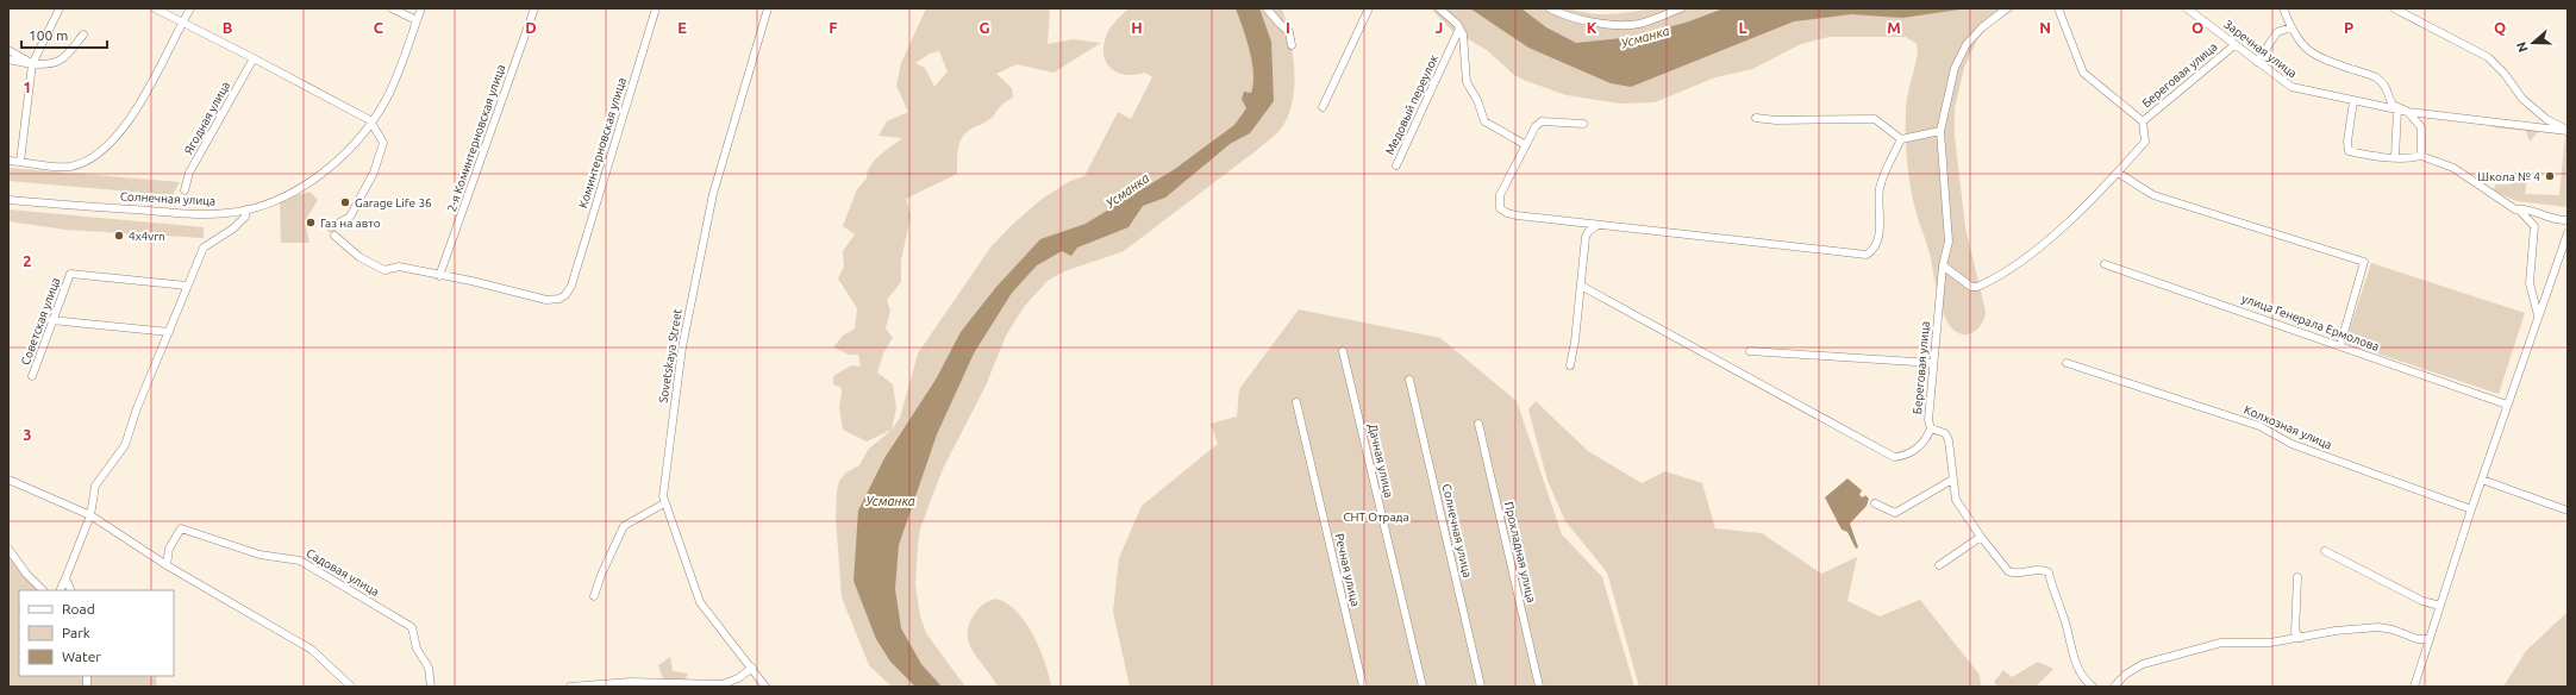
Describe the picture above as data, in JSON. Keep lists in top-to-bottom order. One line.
{"streets":{"street":["Заречная улица","Береговая улица","Медовый переулок","Ягодная улица","2-я Коминтерновская улица","Коминтерновская улица","Солнечная улица","Советская улица","улица Генерала Ермолова","Sovetskaya Street","Колхозная улица","Дачная улица","Прохладная улица","Речная улица","Садовая улица"]},"crossings":[["Заречная улица","Береговая улица"],["2-я Коминтерновская улица","Коминтерновская улица"]],"water":["Усманка"],"parks":["СНТ Отрада"],"places":["Школа № 4","Garage Life 36","Газ на авто","4x4vrn"],"legend":["Road","Park","Water"],"scale_bar":"100 m","north":"left","grid":{"columns":["B","C","D","E","F","G","H","I","J","K","L","M","N","O","P","Q"],"rows":["1","2","3"]}}
